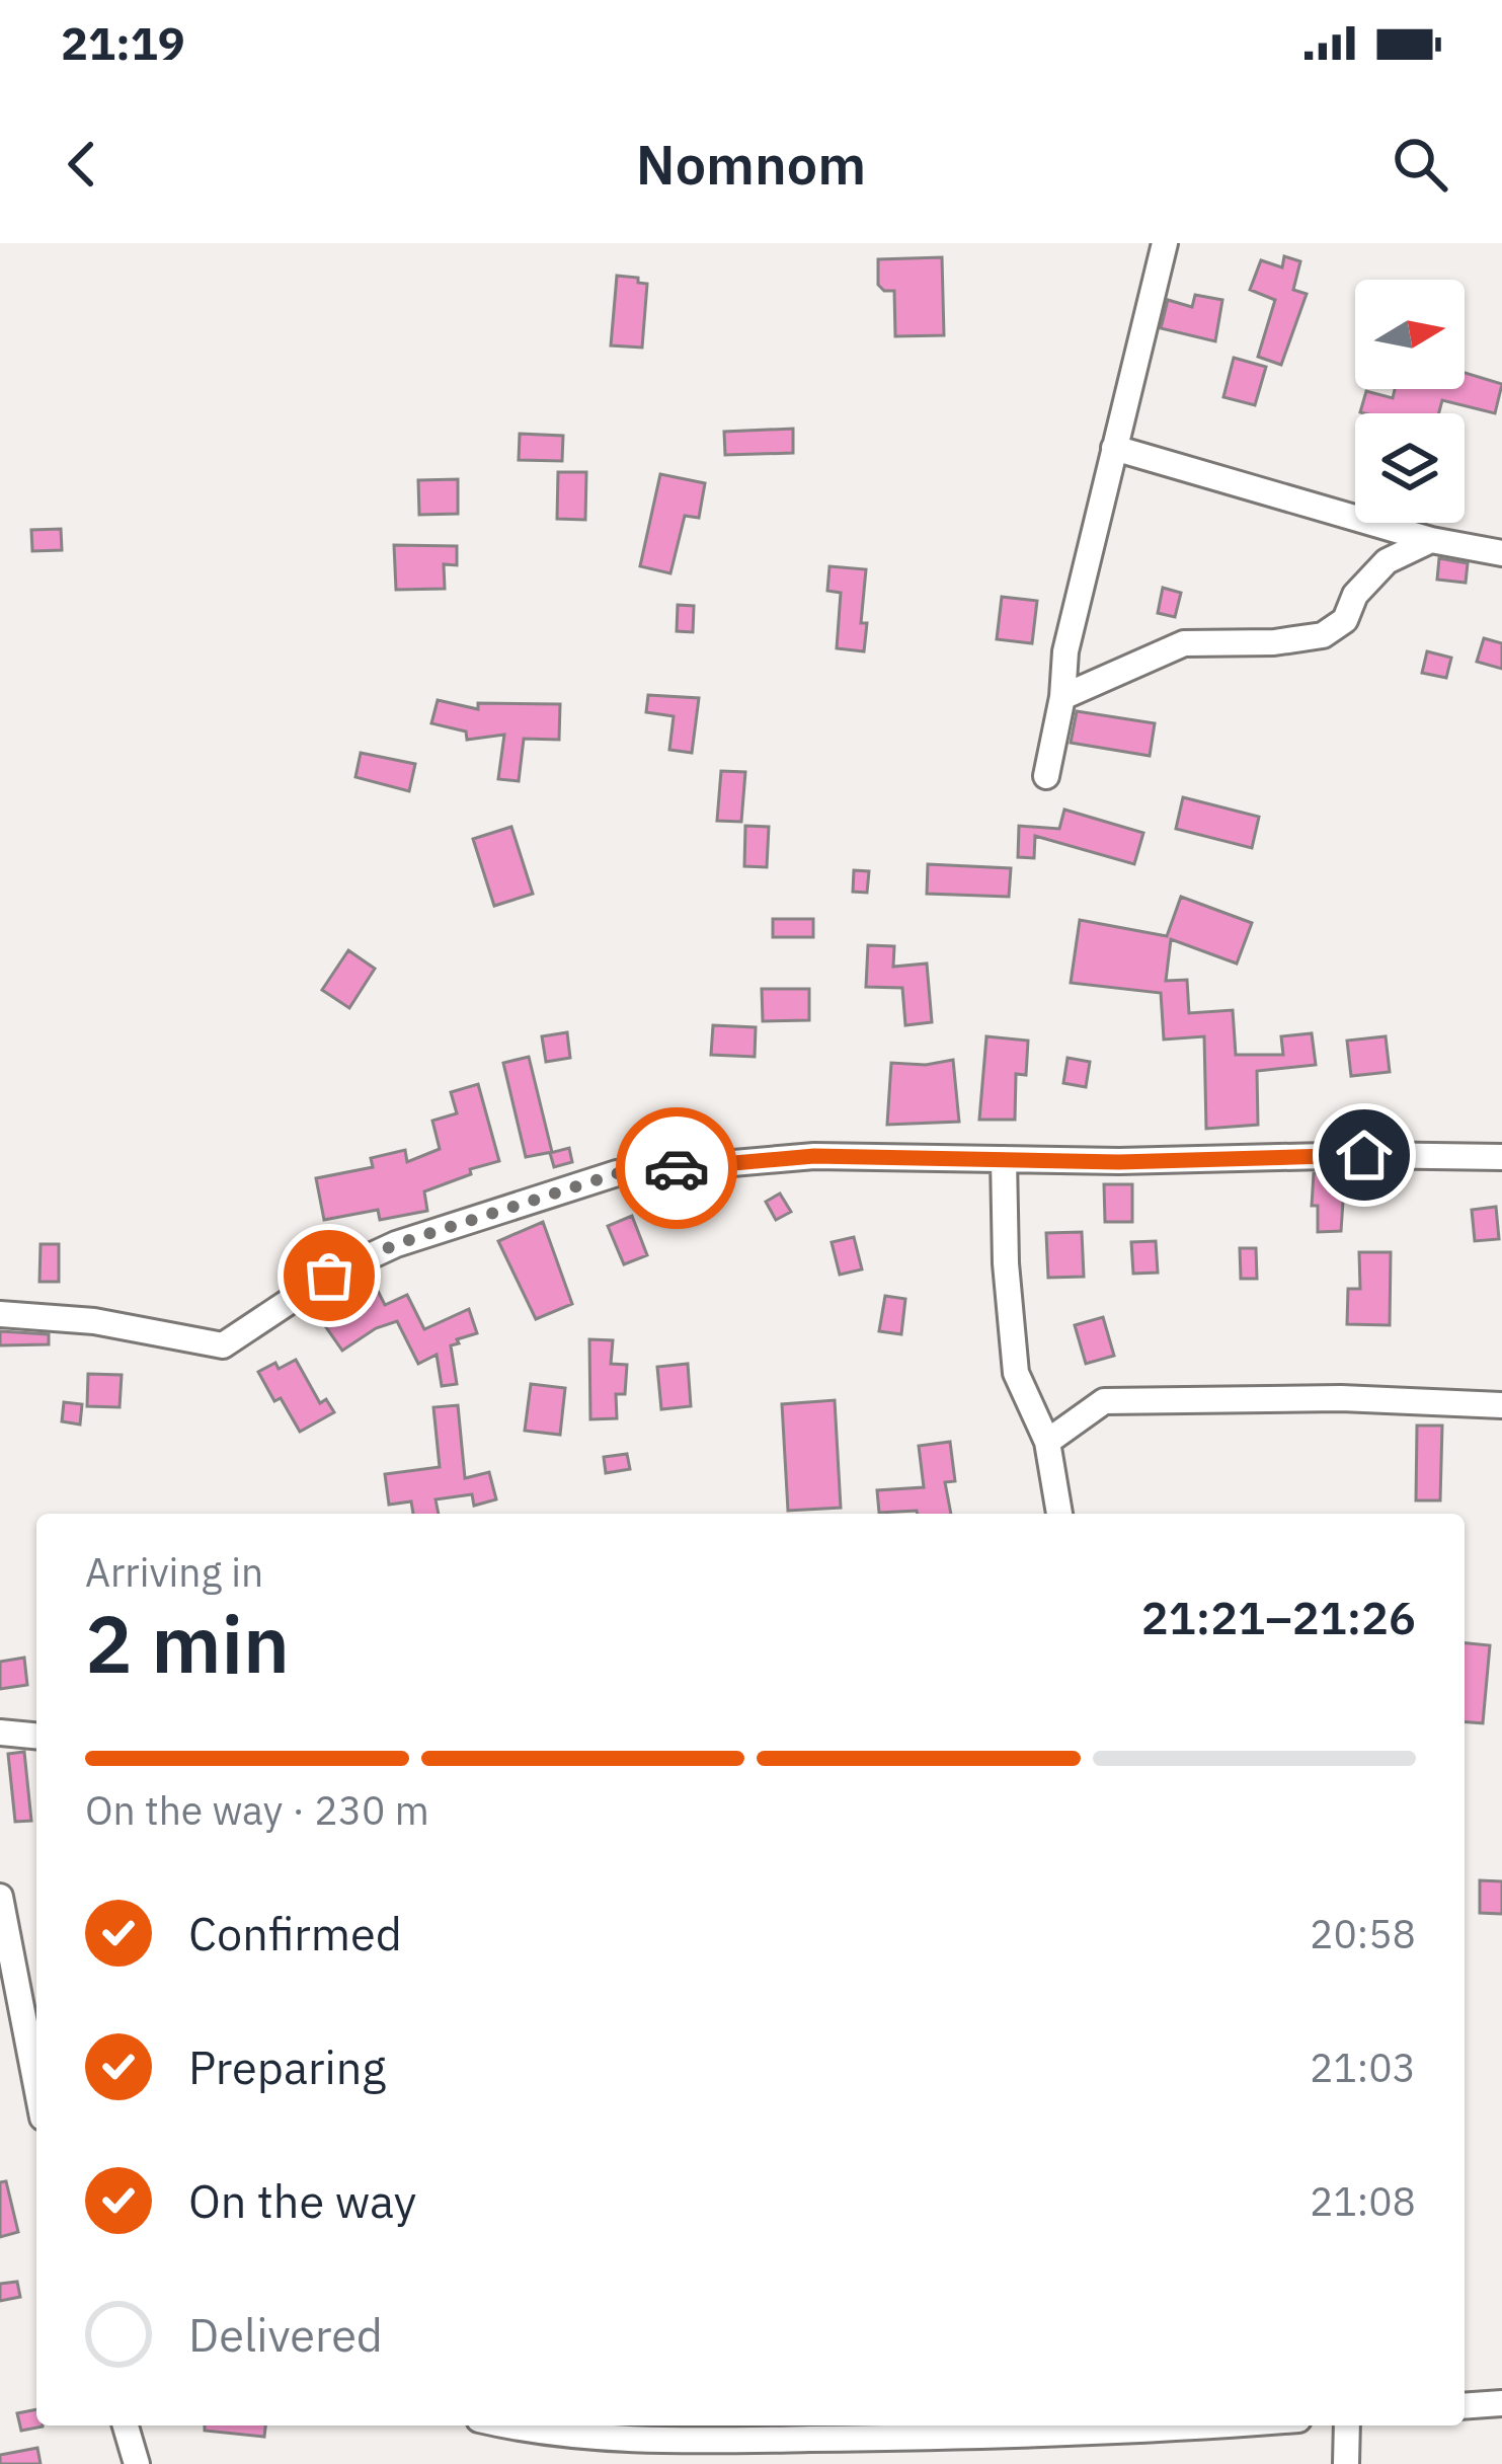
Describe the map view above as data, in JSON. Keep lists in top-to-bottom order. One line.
{"north":"right","page":{"status":"21:19","header":"Nomnom","heading":["2 min","Arriving in","21:21–21:26"],"bar":"On the way · 230 m","list":[["Confirmed","20:58"],["Preparing","21:03"],["On the way","21:08"],"Delivered"]}}
